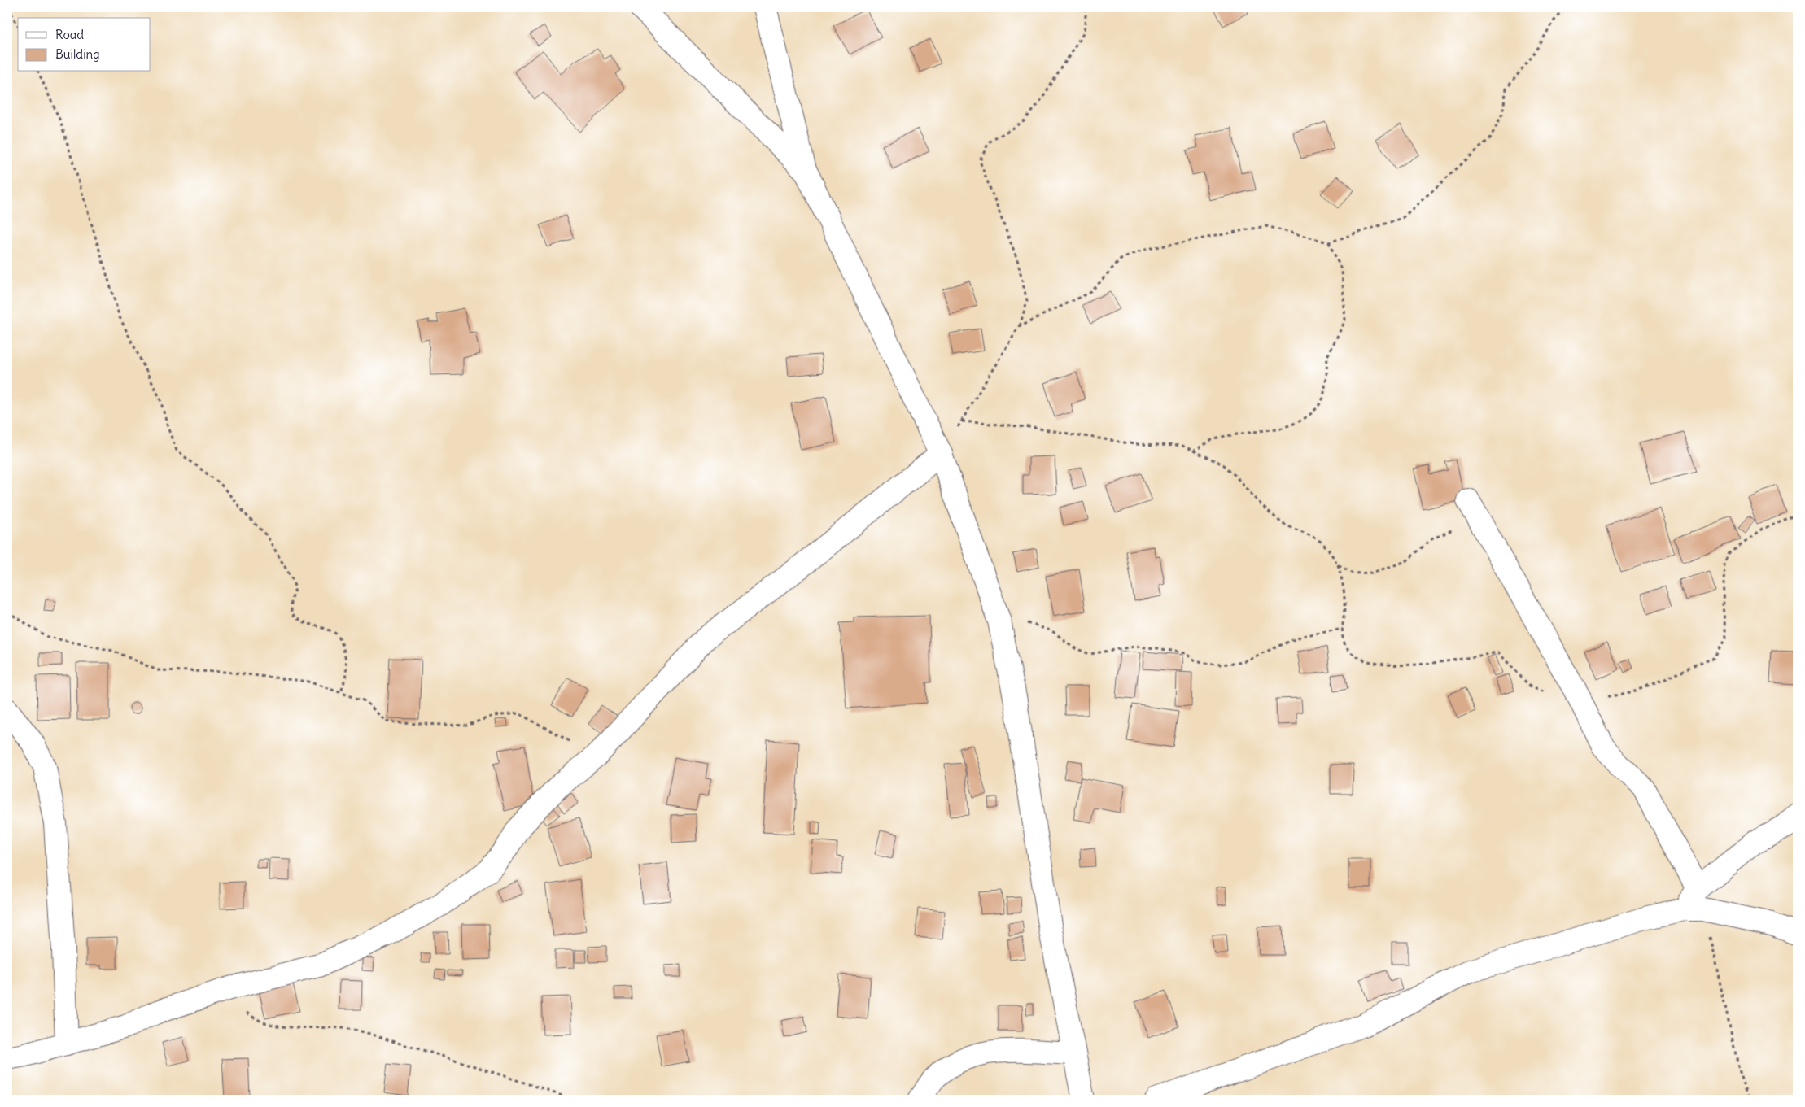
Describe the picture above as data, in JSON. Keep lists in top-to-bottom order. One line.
{"legend":["Road","Building"]}
